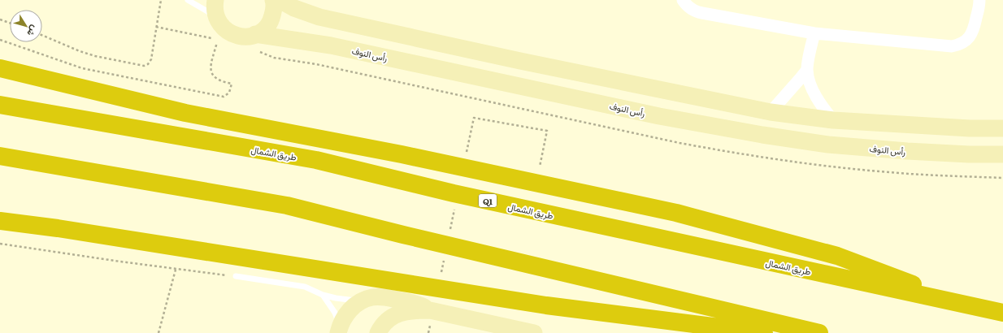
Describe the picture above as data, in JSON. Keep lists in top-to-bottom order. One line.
{"streets":{"highway":["طريق الشمال","Q1"],"street":["رأس النوف"]},"north":"bottom right"}
